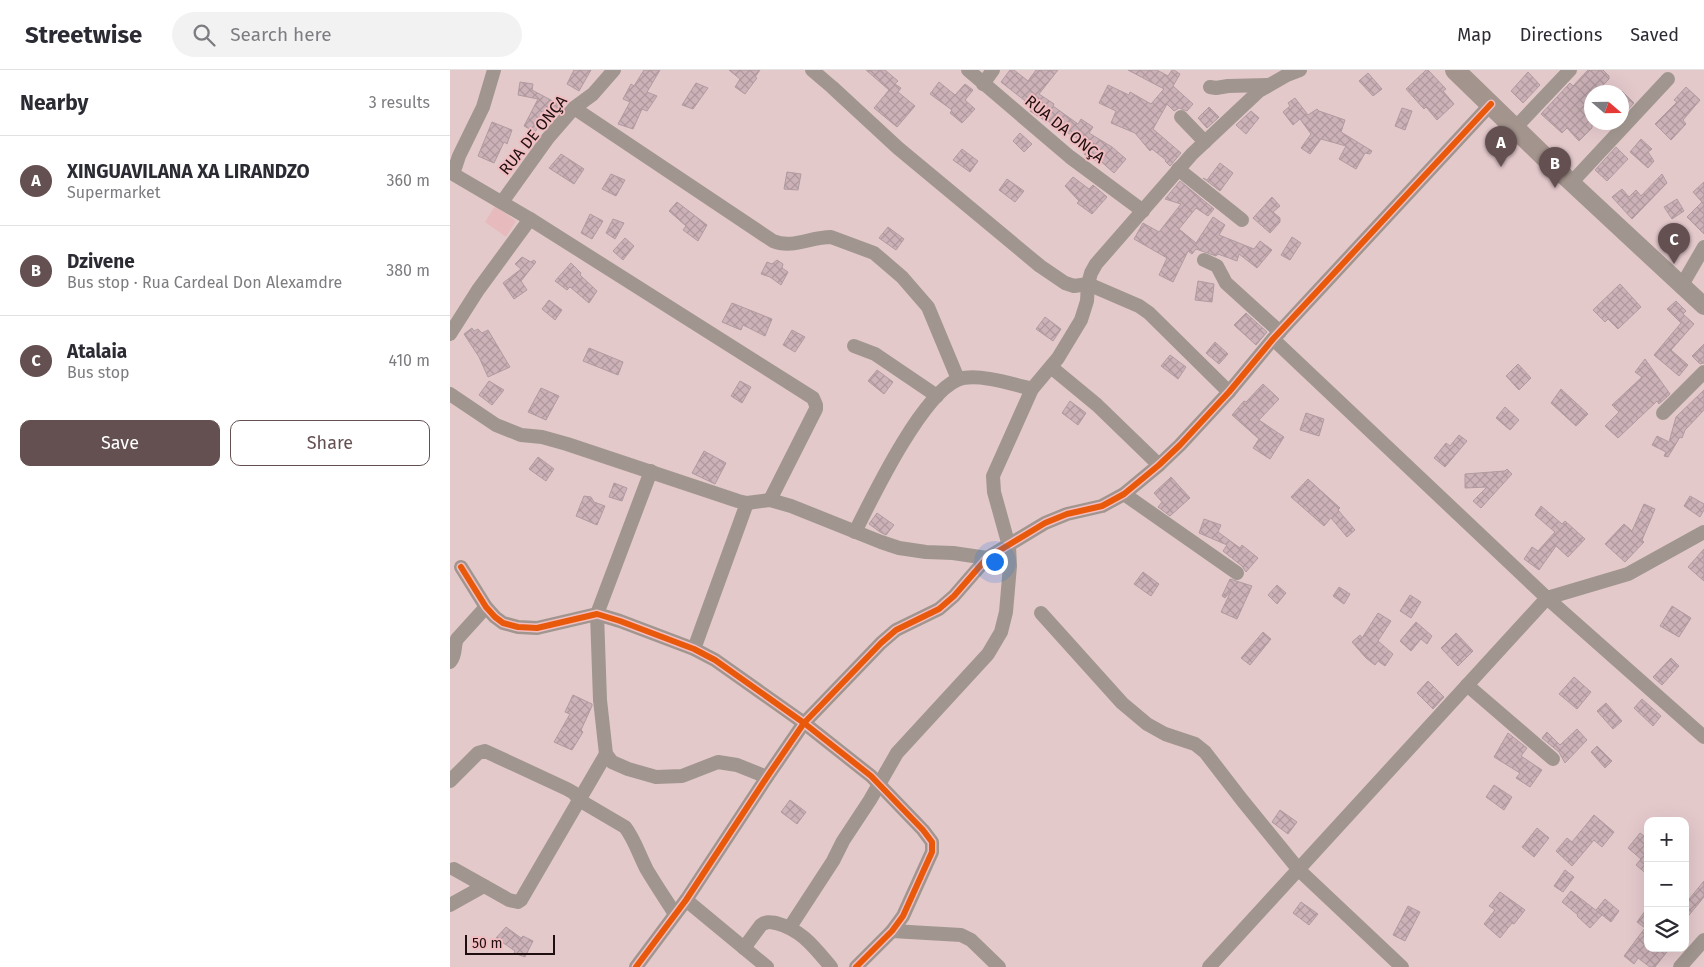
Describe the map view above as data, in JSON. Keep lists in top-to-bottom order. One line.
{"streets":{"street":["RUA DA ONÇA","RUA DE ONÇA"]},"scale_bar":"50 m","north":"right","page":{"header":"Streetwise","search":"Search here","nav":["Map","Directions","Saved"],"heading":["Nearby","3 results"],"pins":["A","B","C"],"list":[{"mark":"A","name":"XINGUAVILANA XA LIRANDZO","note":"Supermarket","value":"360 m"},{"mark":"B","name":"Dzivene","note":"Bus stop · Rua Cardeal Don Alexamdre","value":"380 m"},{"mark":"C","name":"Atalaia","note":"Bus stop","value":"410 m"}],"buttons":["Save","Share"],"map_buttons":["+","−"],"scale":"50 m"}}
